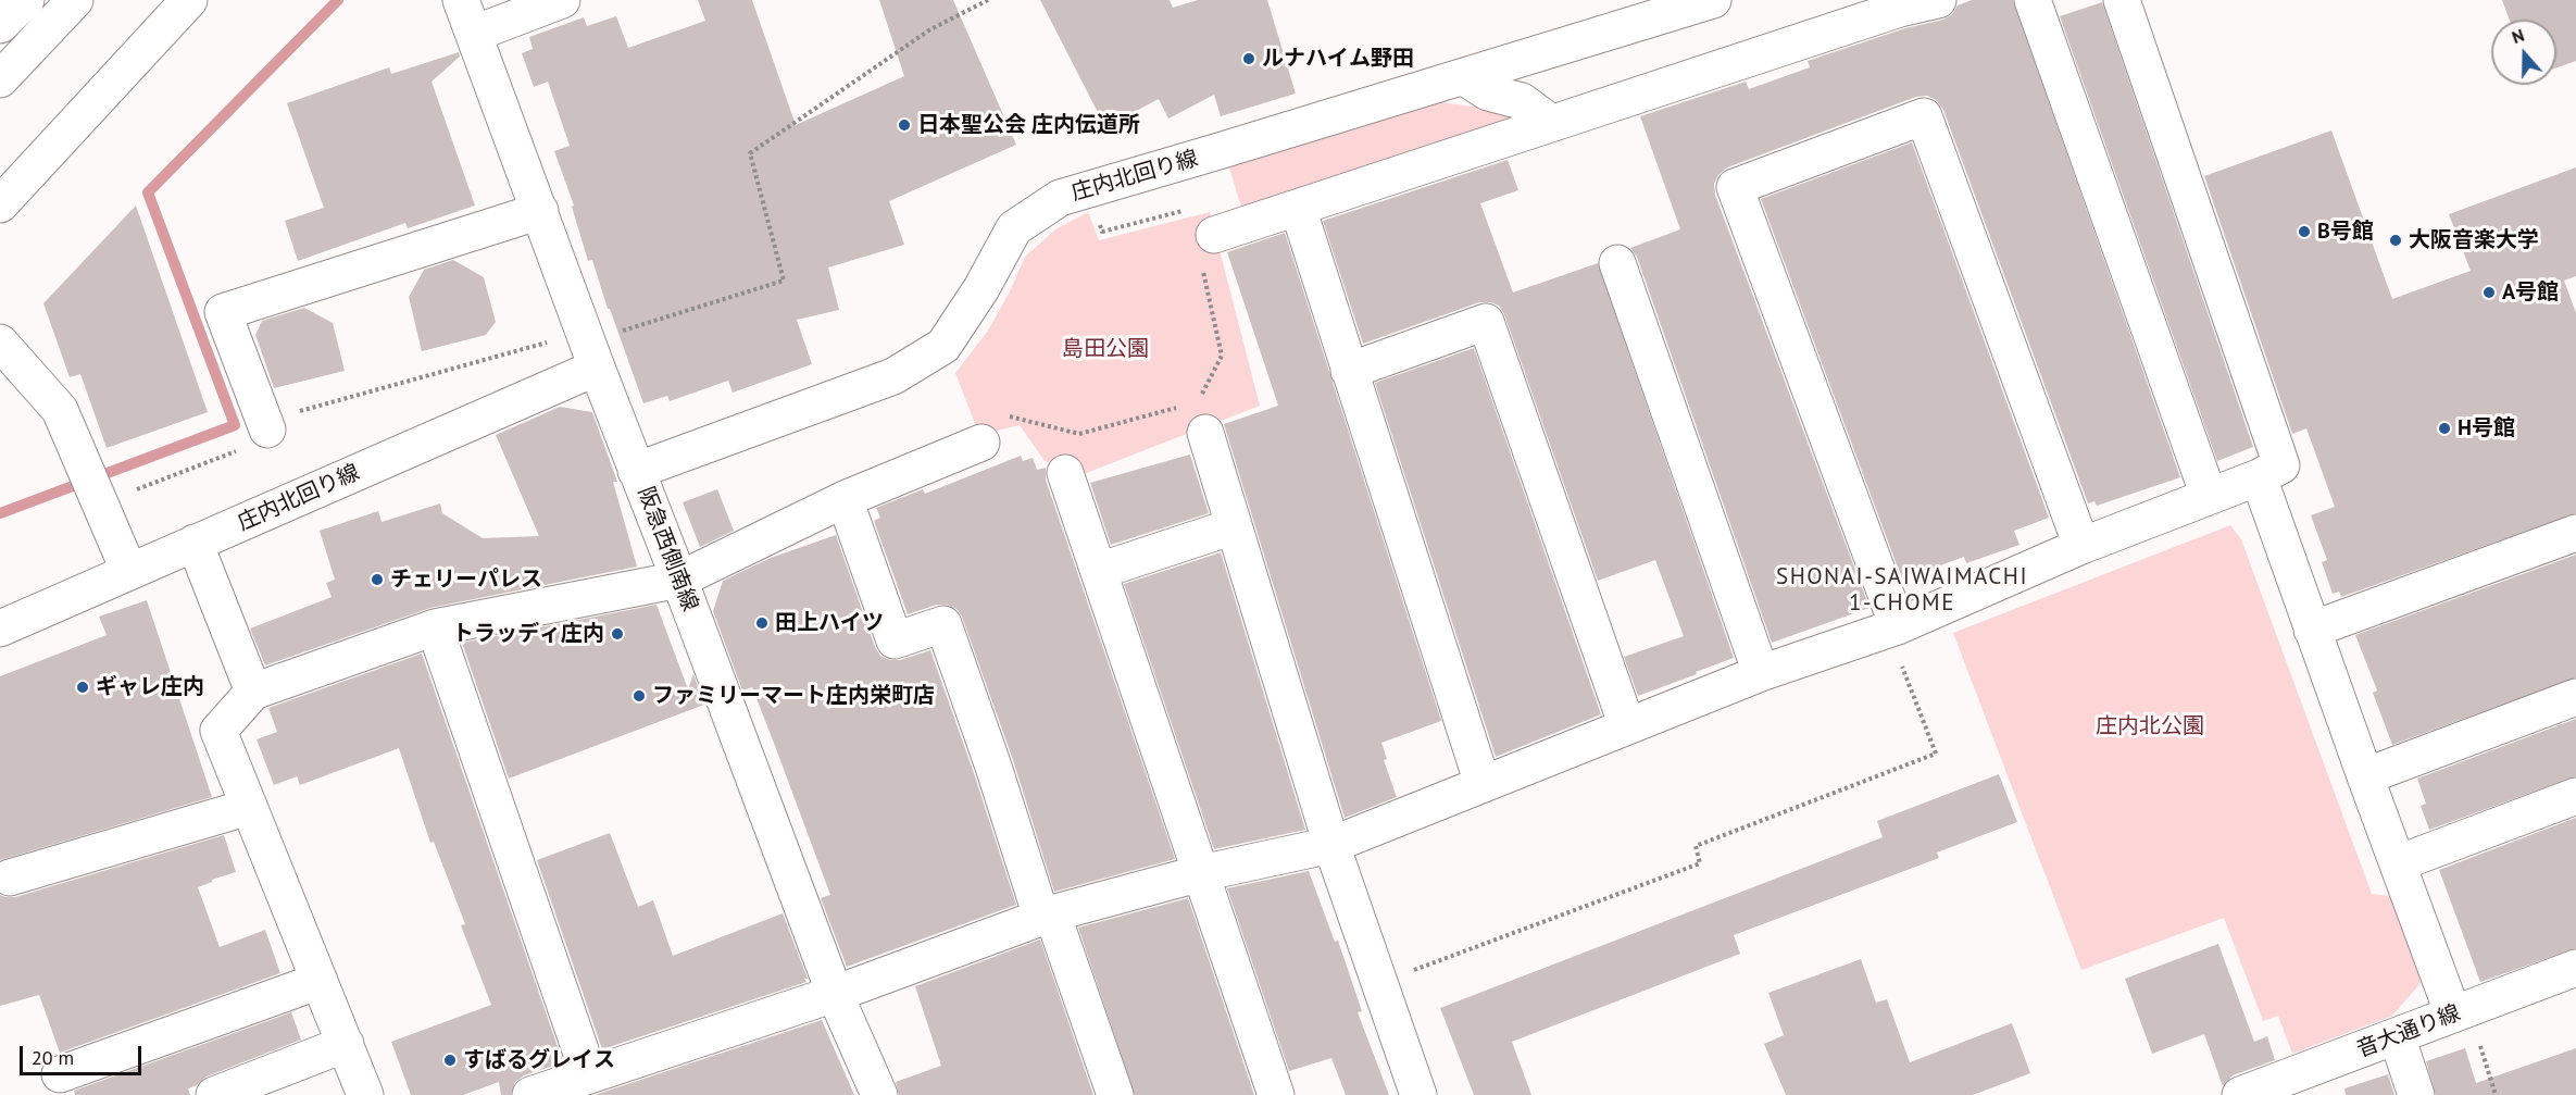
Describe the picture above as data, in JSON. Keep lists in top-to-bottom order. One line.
{"streets":{"main road":["庄内北回り線","阪急西側南線","音大通り線"]},"crossings":[["庄内北回り線","阪急西側南線"]],"districts":["SHONAI-SAIWAIMACHI 1-CHOME"],"parks":["島田公園","庄内北公園"],"places":["ルナハイム野田","日本聖公会 庄内伝道所","B号館","大阪音楽大学","A号館","H号館","チェリーパレス","田上ハイツ","トラッディ庄内","ギャレ庄内","ファミリーマート庄内栄町店","すばるグレイス"],"scale_bar":"20 m","north":"top"}
